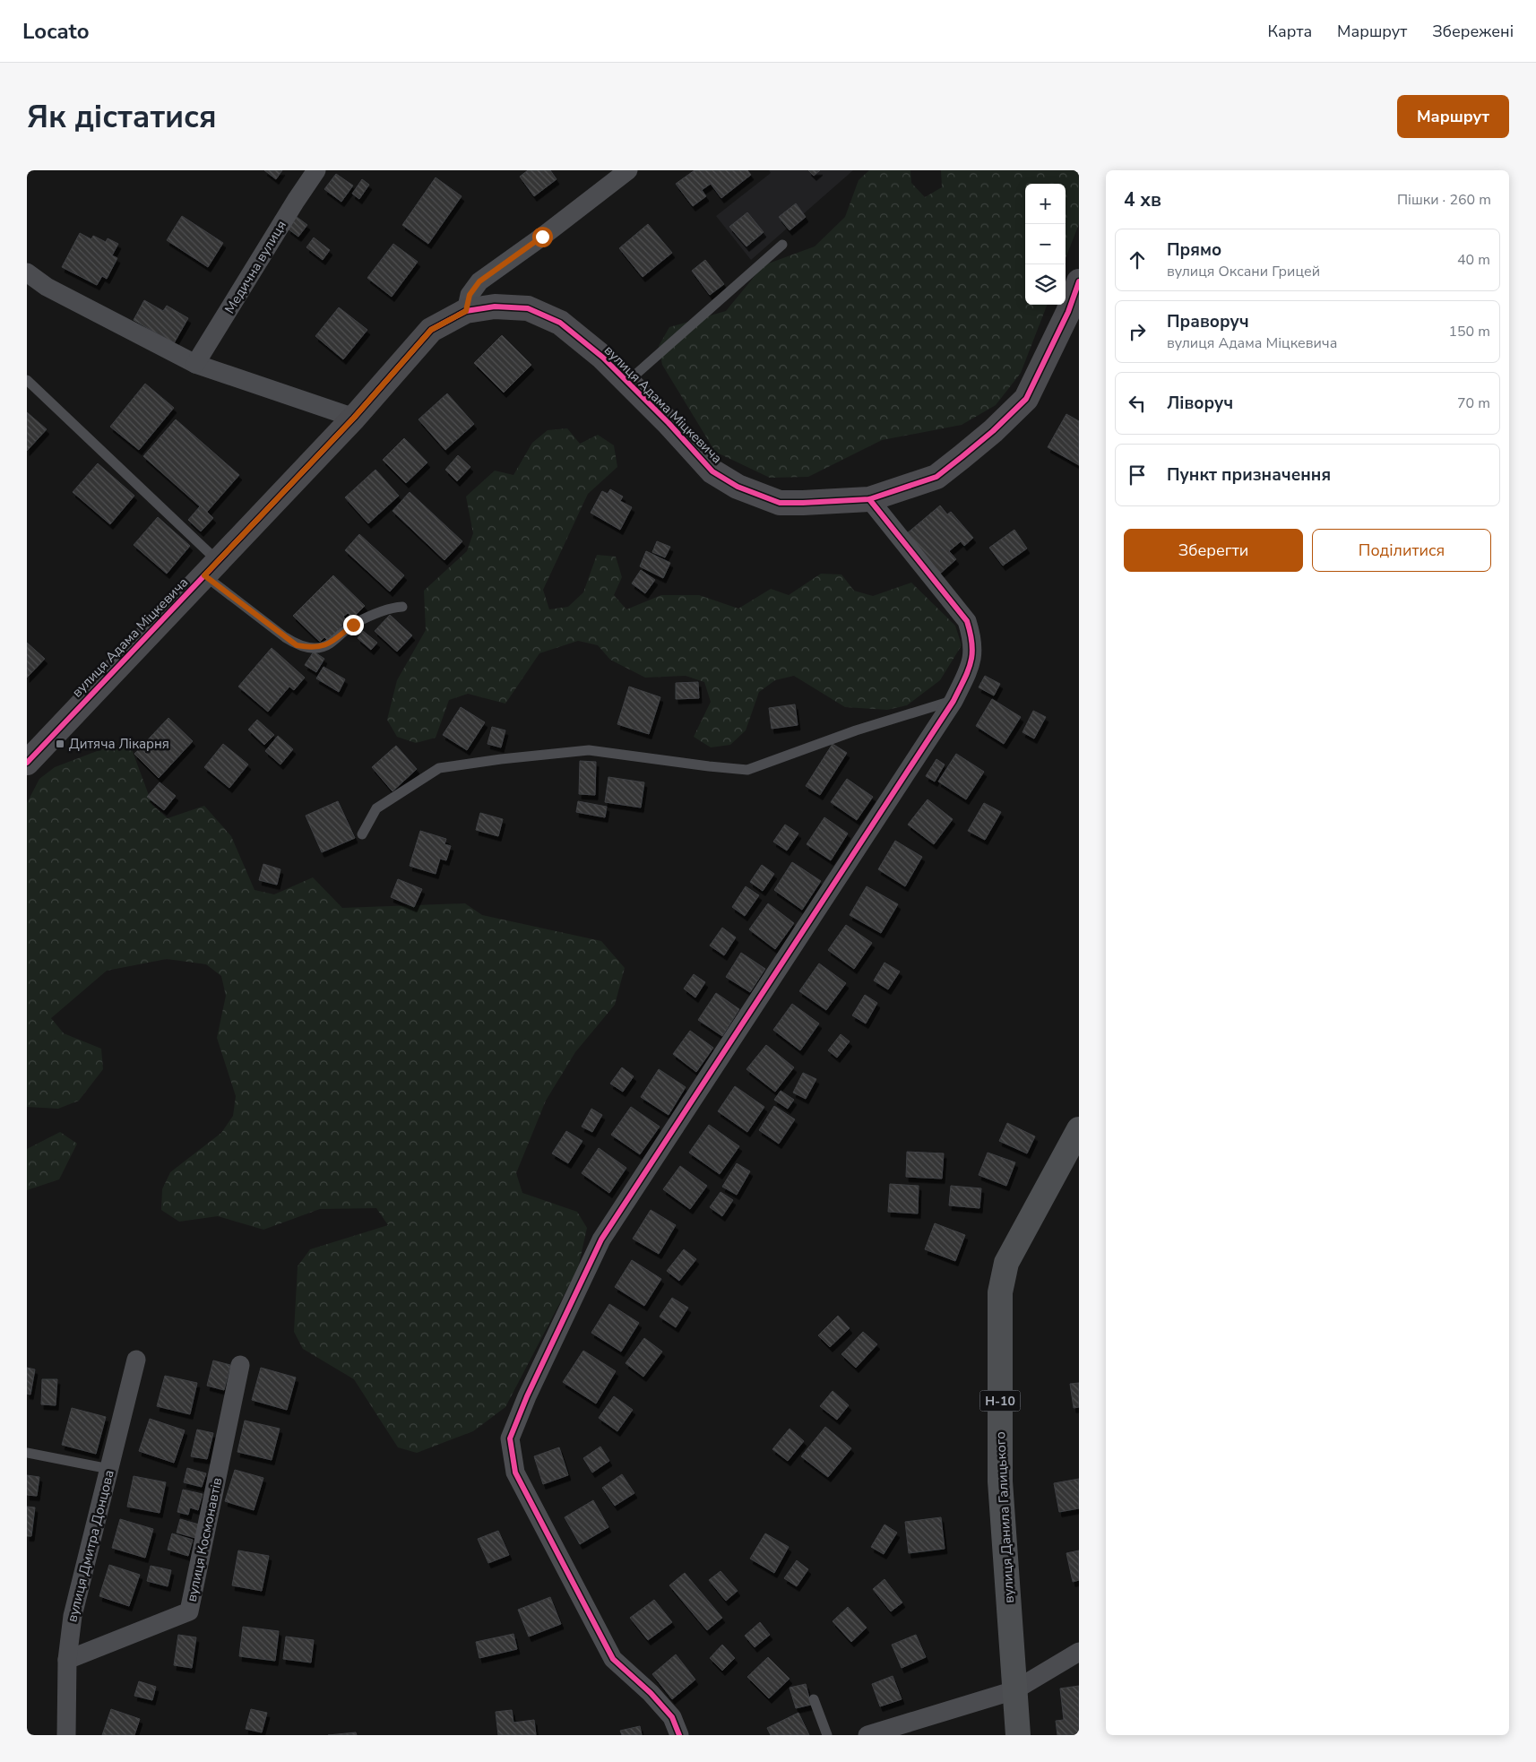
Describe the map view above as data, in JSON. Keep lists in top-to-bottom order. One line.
{"streets":{"main road":["Н-10","вулиця Данила Галицького"],"street":["Медична вулиця","вулиця Адама Міцкевича","вулиця Космонавтів","вулиця Дмитра Донцова"]},"crossings":[["вулиця Космонавтів","вулиця Дмитра Донцова"]],"places":{"transit":["Дитяча Лікарня"]},"page":{"header":"Locato","nav":["Карта","Маршрут","Збережені"],"buttons":["Маршрут",["Зберегти","Поділитися"]],"title":"Як дістатися","heading":["4 хв","Пішки · 260 m"],"map_buttons":["+","−"],"list":[["Прямо","вулиця Оксани Грицей","40 m"],["Праворуч","вулиця Адама Міцкевича","150 m"],["Ліворуч","70 m"],"Пункт призначення"]}}
